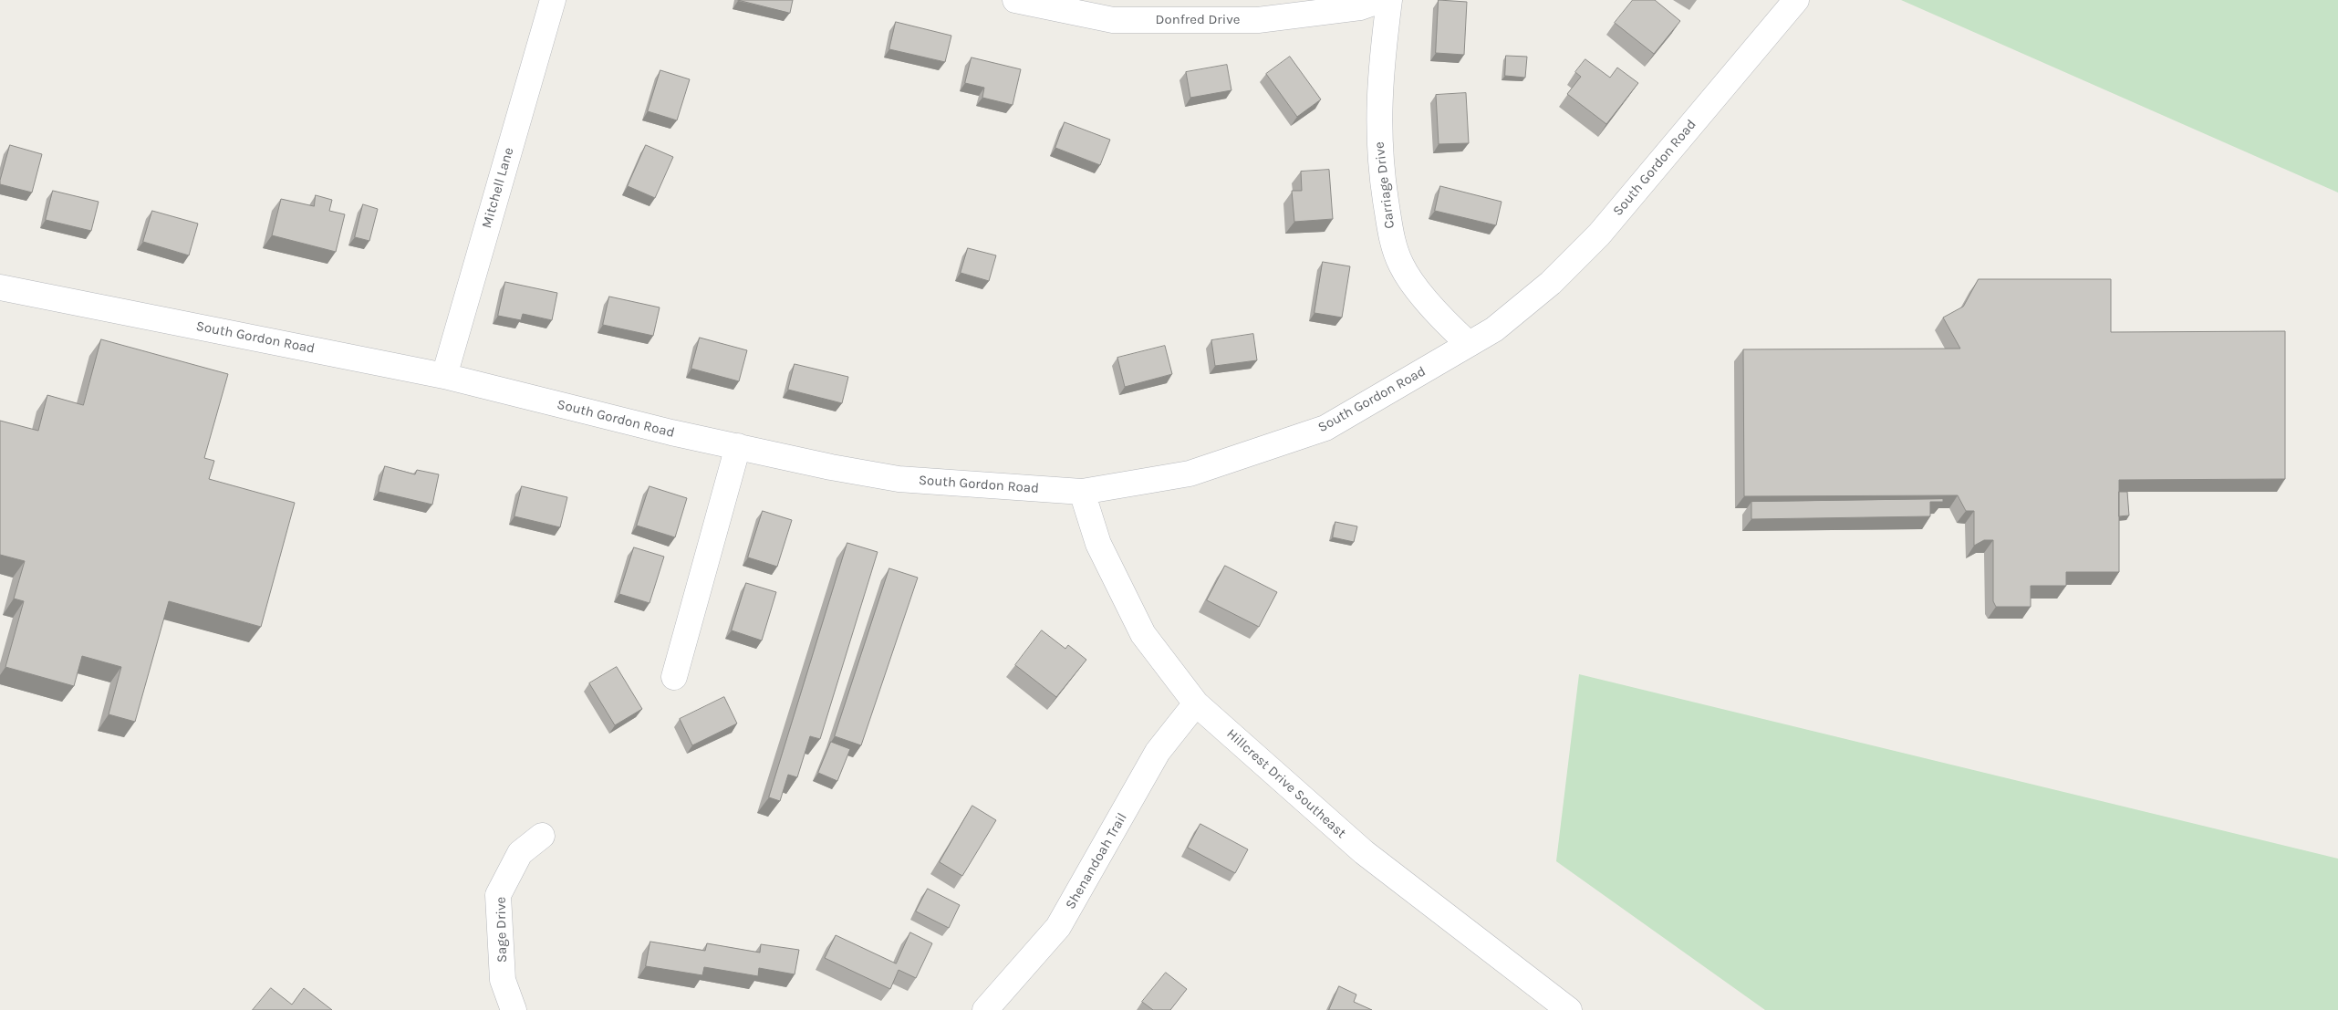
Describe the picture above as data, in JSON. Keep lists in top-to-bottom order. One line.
{"streets":{"street":["Donfred Drive","South Gordon Road","Carriage Drive","Mitchell Lane","Hillcrest Drive Southeast","Shenandoah Trail","Sage Drive"]},"crossings":[["South Gordon Road","Carriage Drive"],["South Gordon Road","Mitchell Lane"],["South Gordon Road","Hillcrest Drive Southeast"],["Hillcrest Drive Southeast","Shenandoah Trail"]]}
